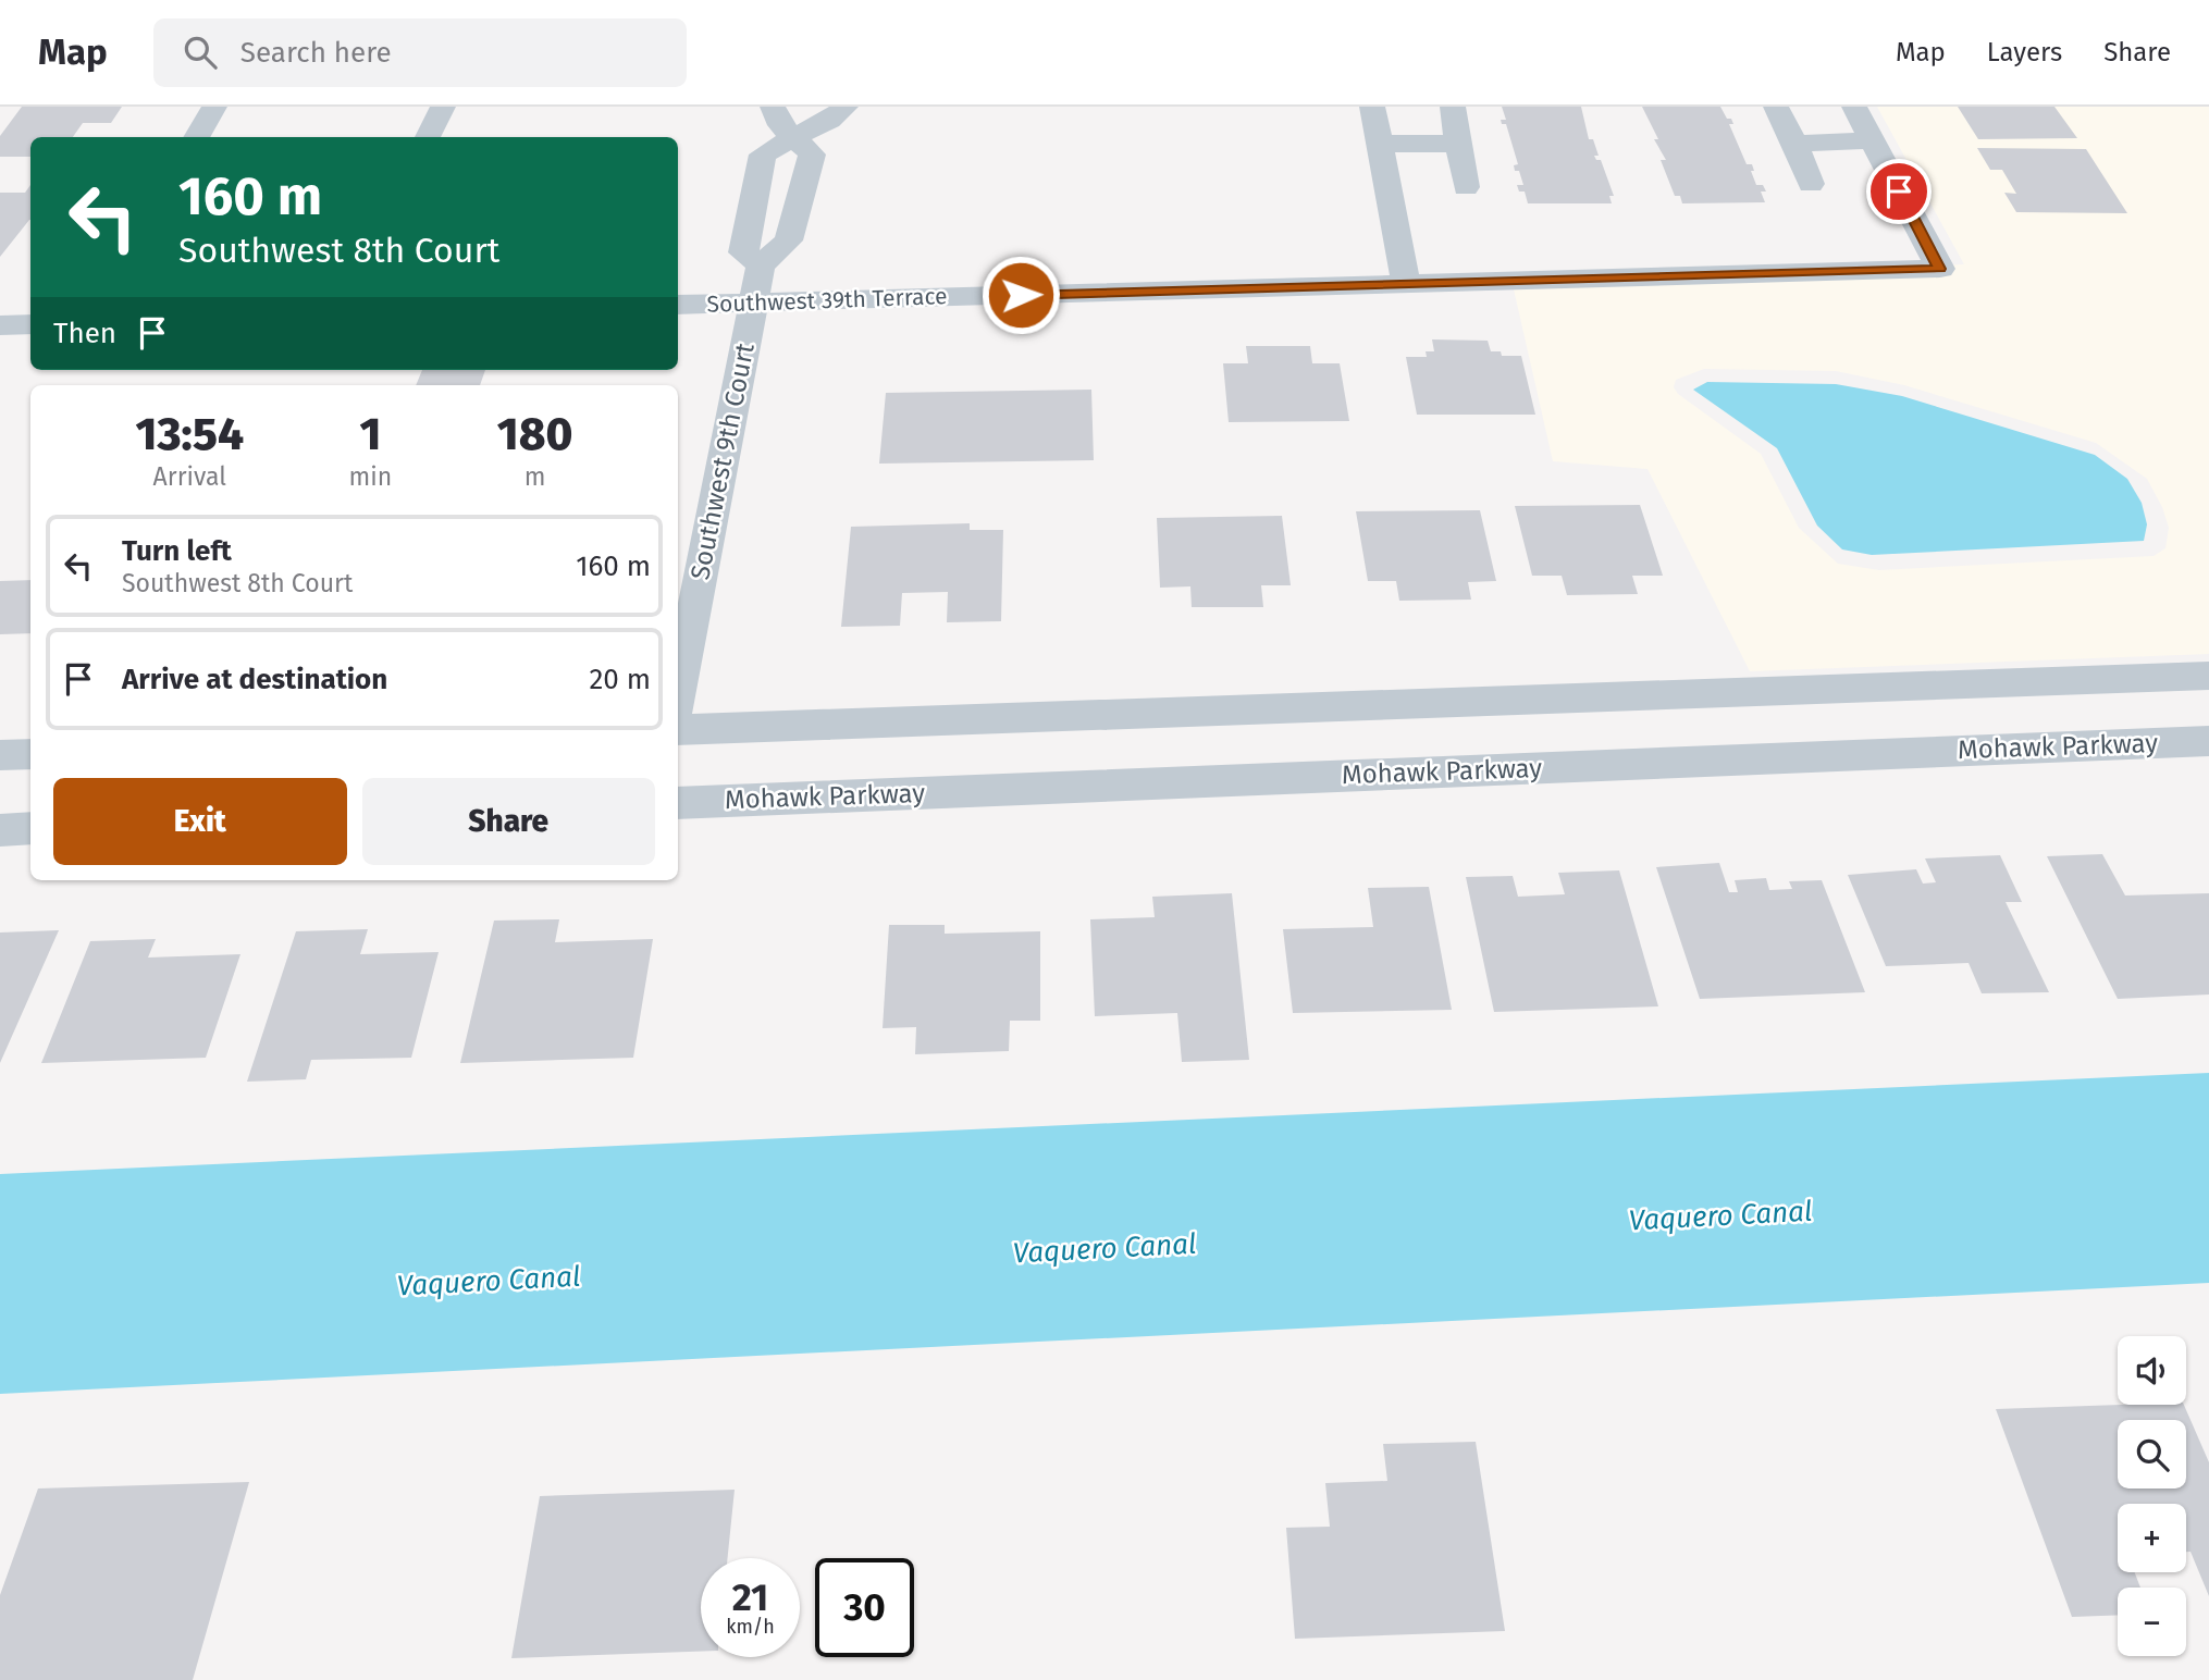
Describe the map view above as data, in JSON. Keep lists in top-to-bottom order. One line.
{"streets":{"street":["Southwest 39th Terrace","Southwest 9th Court","Mohawk Parkway"]},"crossings":[["Southwest 39th Terrace","Southwest 9th Court"]],"water":["Vaquero Canal"],"page":{"header":"Map","search":"Search here","nav":["Map","Layers","Share"],"turn":["160 m","Southwest 8th Court"],"then":"Then","eta":["13:54","Arrival","1","min","180","m"],"list":[{"name":"Turn left","note":"Southwest 8th Court","value":"160 m"},{"name":"Arrive at destination","value":"20 m"}],"buttons":["Exit","Share"],"map_buttons":["+","−"],"speed":"21 km/h","limit":"30"}}
